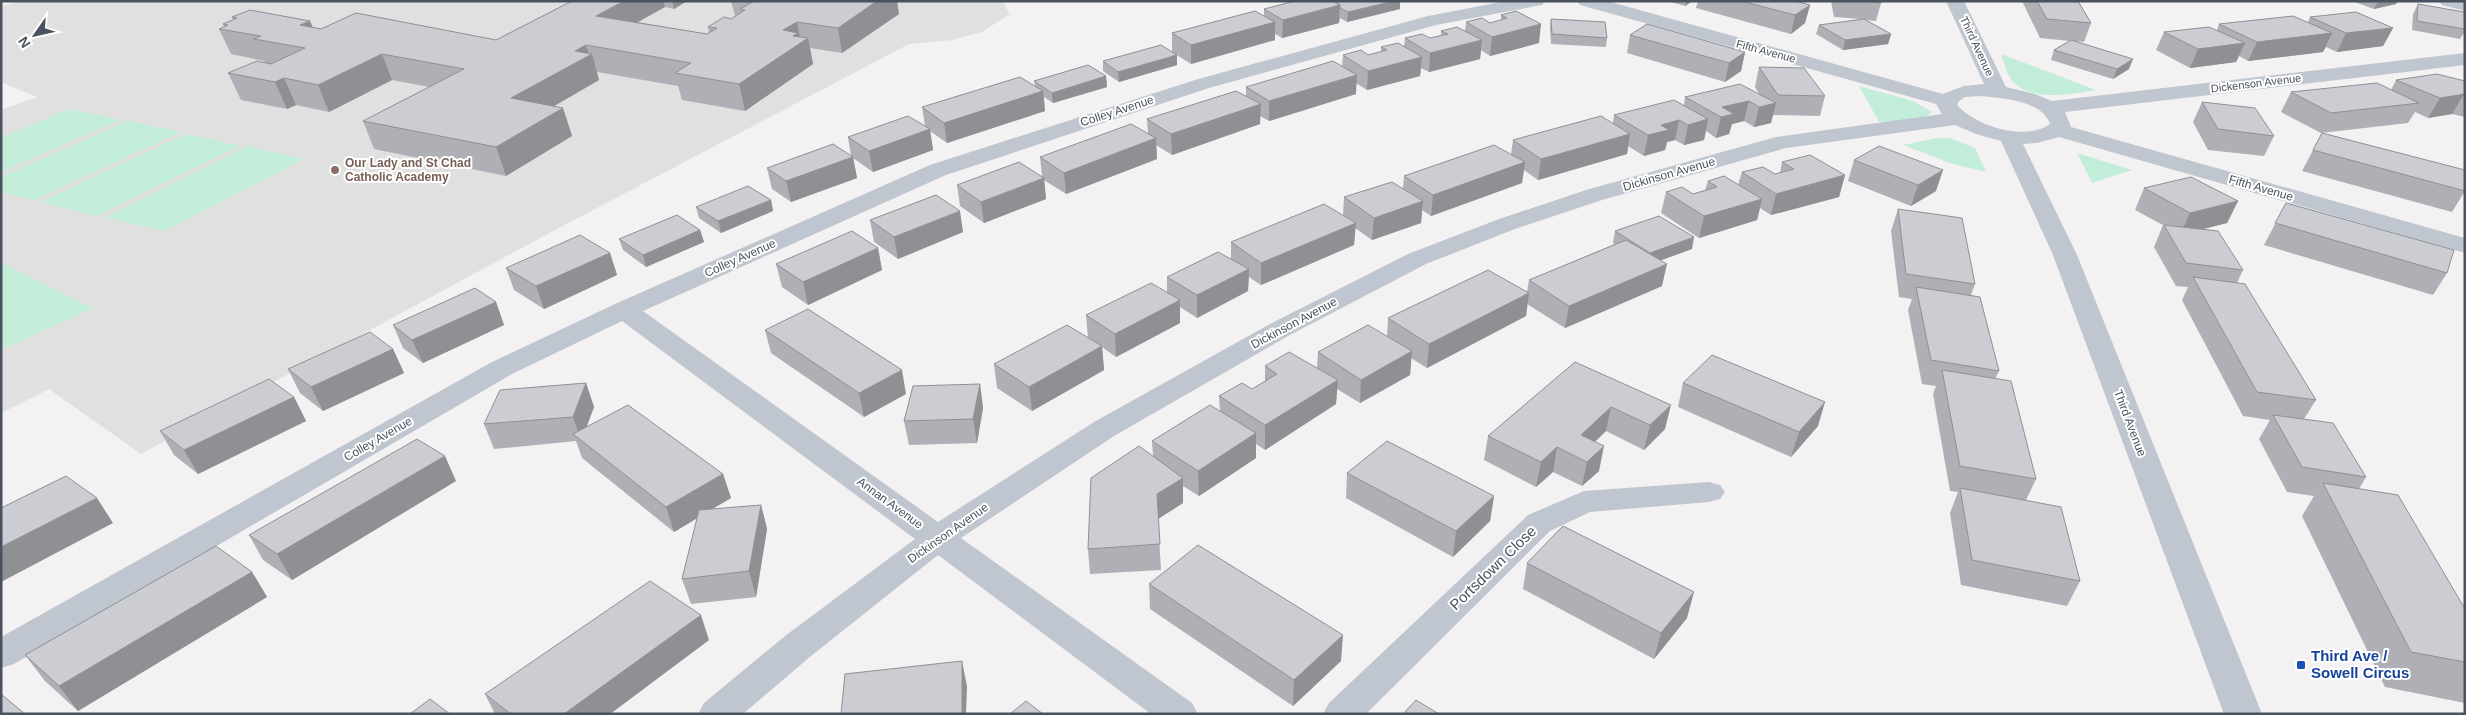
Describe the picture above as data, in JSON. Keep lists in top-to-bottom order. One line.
{"streets":{"street":["Third Avenue","Fifth Avenue","Dickenson Avenue","Colley Avenue","Dickinson Avenue","Annan Avenue","Portsdown Close"]},"crossings":[["Third Avenue","Fifth Avenue"],["Third Avenue","Dickinson Avenue"],["Fifth Avenue","Dickinson Avenue"],["Dickenson Avenue","Dickinson Avenue"],["Colley Avenue","Annan Avenue"],["Dickinson Avenue","Annan Avenue"]],"places":{"other":["Our Lady and St Chad Catholic Academy"],"transit":["Third Ave / Sowell Circus"]},"north":"bottom left"}
